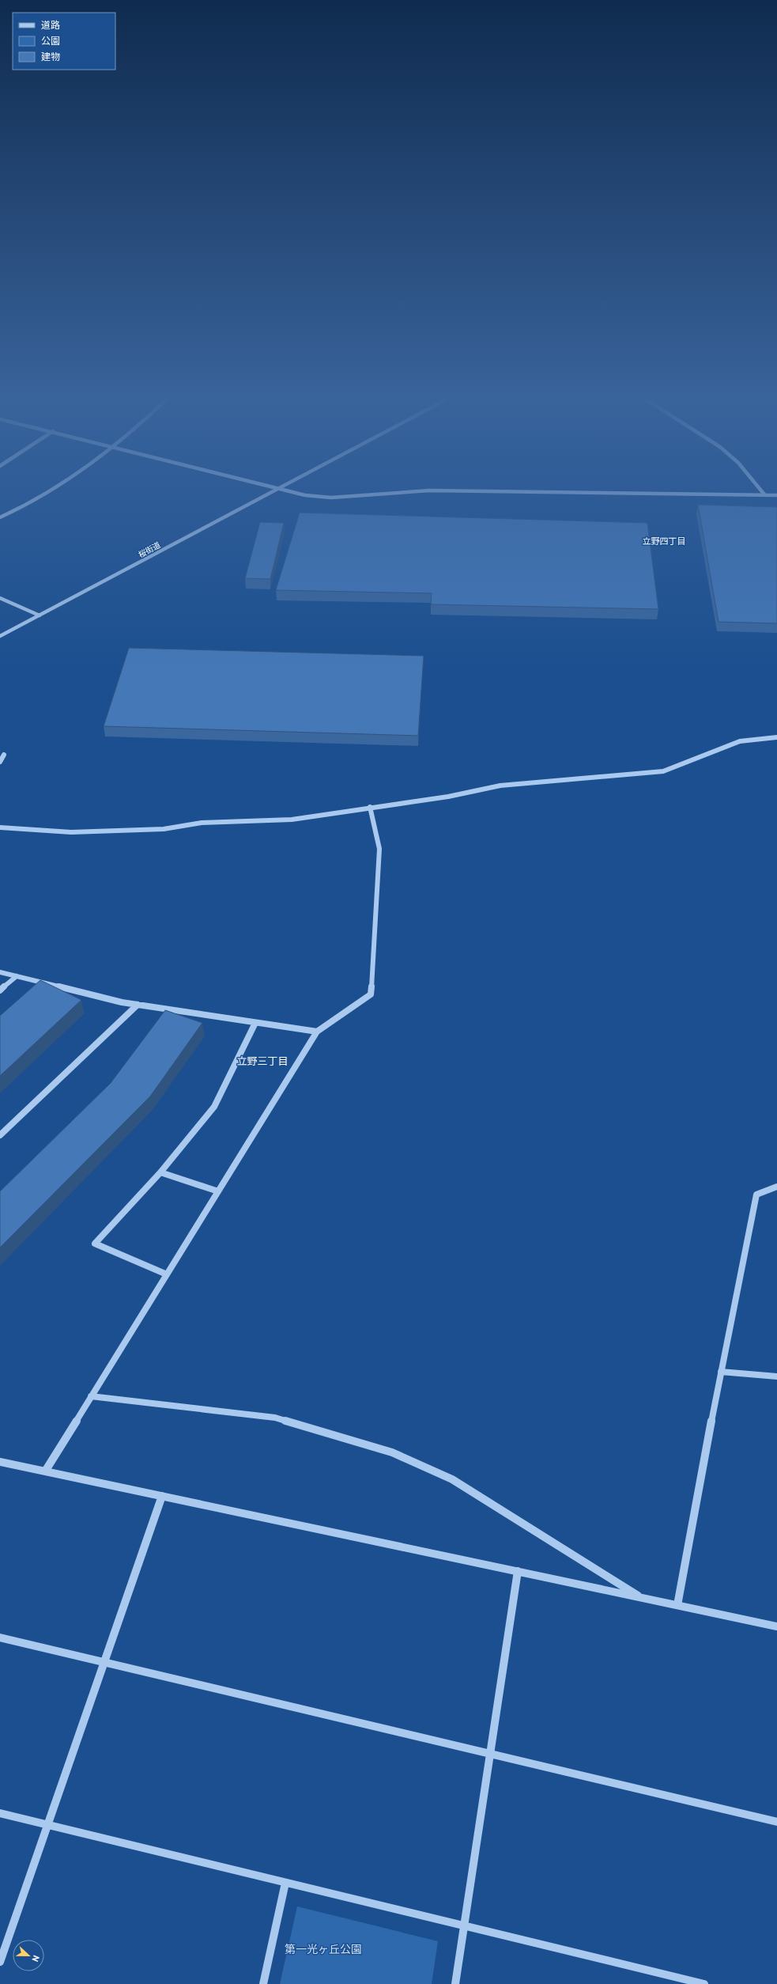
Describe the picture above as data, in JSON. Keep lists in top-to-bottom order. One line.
{"streets":{"street":["桜街道"]},"districts":["立野四丁目","立野三丁目"],"parks":["第一光ヶ丘公園"],"legend":["道路","公園","建物"],"north":"right"}
